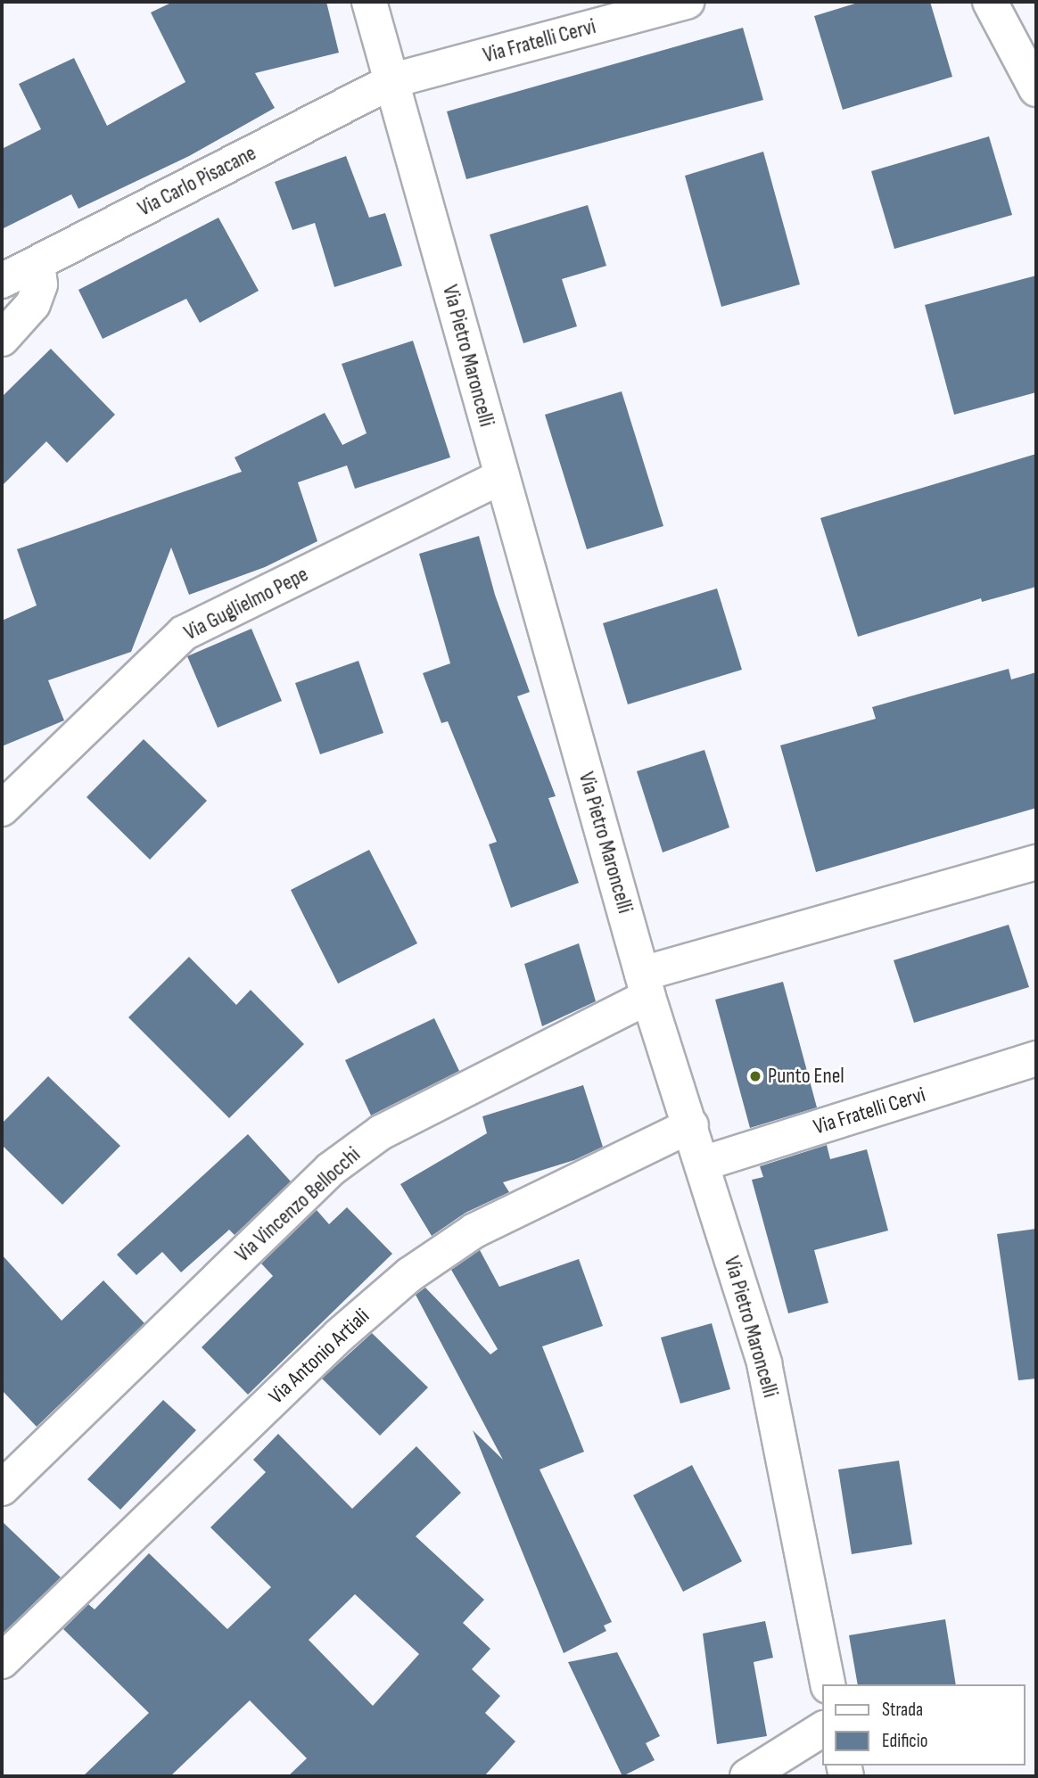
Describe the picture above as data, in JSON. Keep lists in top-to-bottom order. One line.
{"streets":{"street":["Via Fratelli Cervi","Via Carlo Pisacane","Via Pietro Maroncelli","Via Guglielmo Pepe","Via Vincenzo Bellocchi","Via Antonio Artiali"]},"crossings":[["Via Fratelli Cervi","Via Carlo Pisacane"],["Via Fratelli Cervi","Via Pietro Maroncelli"],["Via Carlo Pisacane","Via Pietro Maroncelli"],["Via Pietro Maroncelli","Via Guglielmo Pepe"],["Via Pietro Maroncelli","Via Vincenzo Bellocchi"],["Via Pietro Maroncelli","Via Antonio Artiali"]],"places":["Punto Enel"],"legend":["Strada","Edificio"]}
